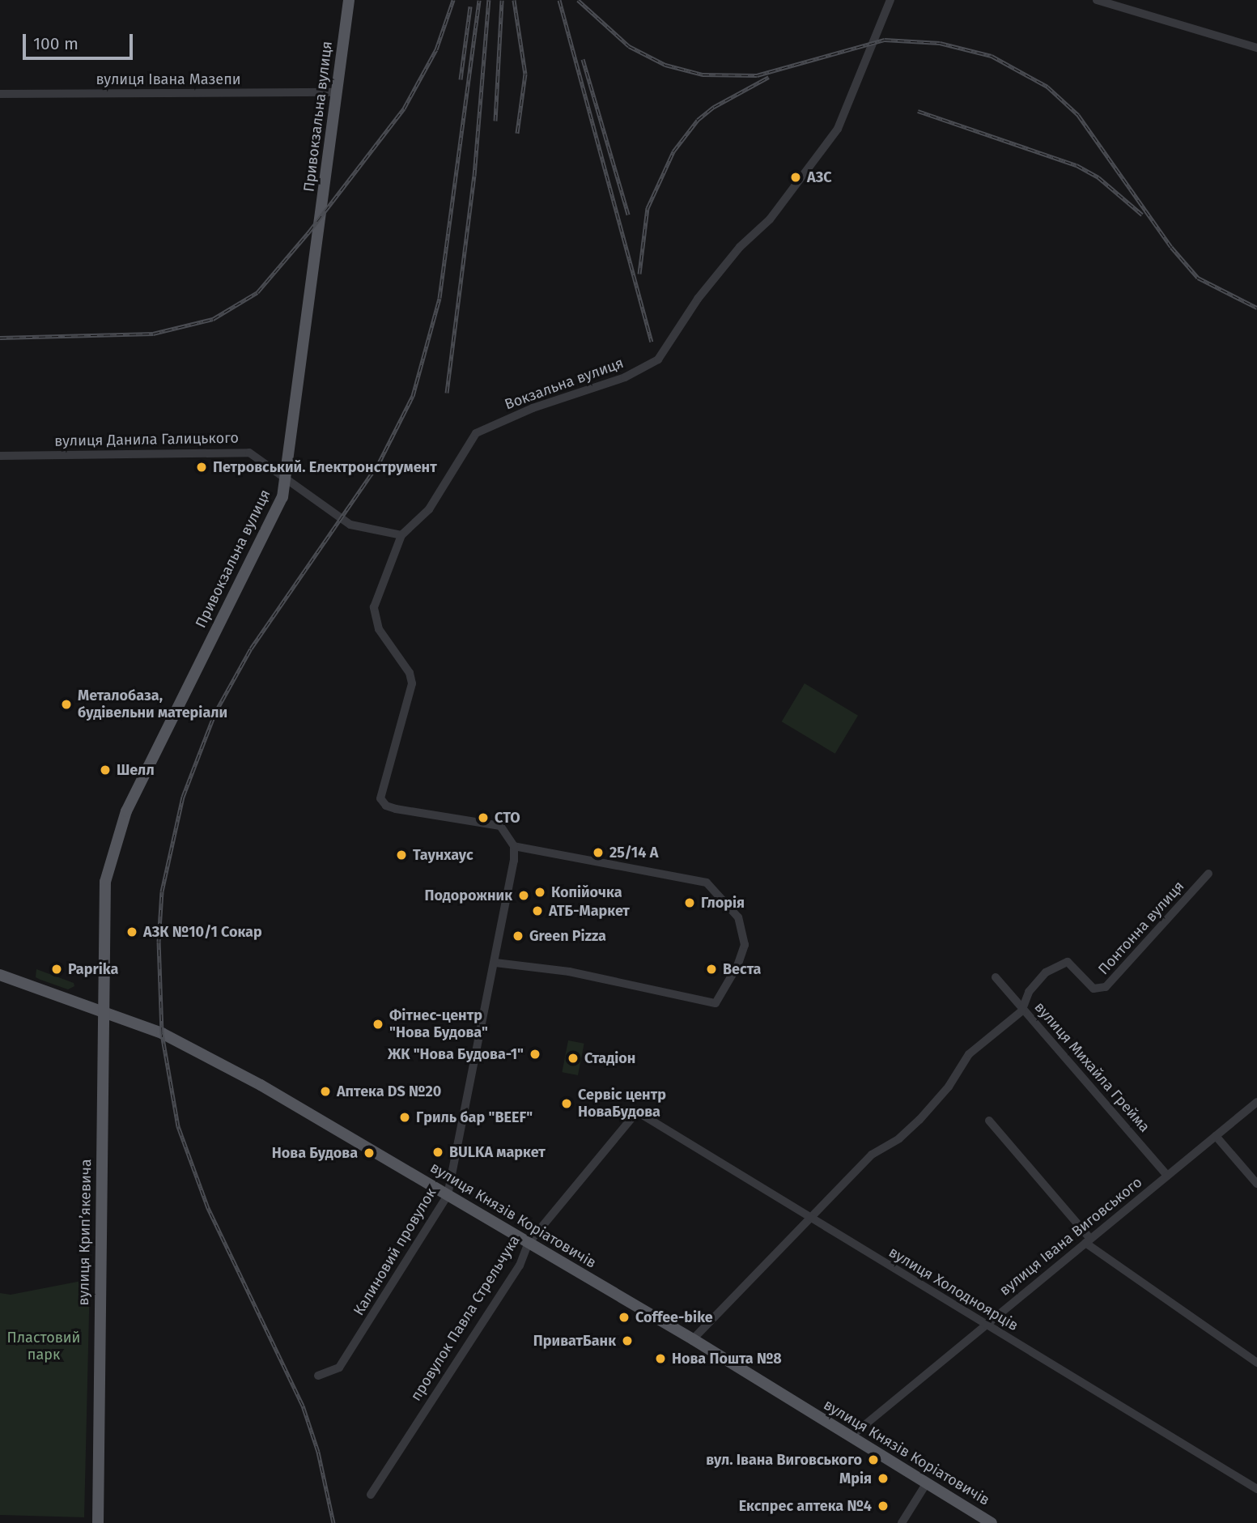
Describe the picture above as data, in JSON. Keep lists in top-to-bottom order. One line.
{"streets":{"main road":["Привокзальна вулиця","вулиця Князів Коріатовичів","вулиця Крипʼякевича"],"street":["вулиця Івана Мазепи","Вокзальна вулиця","вулиця Данила Галицького","Понтонна вулиця","вулиця Михайла Грейма","вулиця Івана Виговського","Калиновий провулок","вулиця Холодноярців","провулок Павла Стрельчука"]},"crossings":[["вулиця Івана Мазепи","Привокзальна вулиця"],["Привокзальна вулиця","вулиця Данила Галицького"],["Привокзальна вулиця","вулиця Князів Коріатовичів"],["Привокзальна вулиця","вулиця Крипʼякевича"],["Понтонна вулиця","вулиця Михайла Грейма"],["вулиця Михайла Грейма","вулиця Івана Виговського"],["вулиця Князів Коріатовичів","вулиця Крипʼякевича"],["вулиця Князів Коріатовичів","вулиця Івана Виговського"],["вулиця Князів Коріатовичів","Калиновий провулок"],["вулиця Князів Коріатовичів","провулок Павла Стрельчука"],["вулиця Івана Виговського","вулиця Холодноярців"],["вулиця Холодноярців","провулок Павла Стрельчука"]],"parks":["Пластовий парк"],"places":["АЗС","Петровський. Електронструмент","Металобаза, будівельни матеріали","Шелл","СТО","25/14 А","Таунхаус","Копійочка","Подорожник","Глорія","АТБ-Маркет","АЗК №10/1 Сокар","Green Pizza","Paprika","Веста","Фітнес-центр \"Нова Будова\"","ЖК \"Нова Будова-1\"","Стадіон","Аптека DS №20","Сервіс центр НоваБудова","Гриль бар \"BEEF\"","BULKA маркет","Нова Будова","Coffee-bike","ПриватБанк","Нова Пошта №8","вул. Івана Виговського","Мрія","Експрес аптека №4"],"scale_bar":"100 m"}
